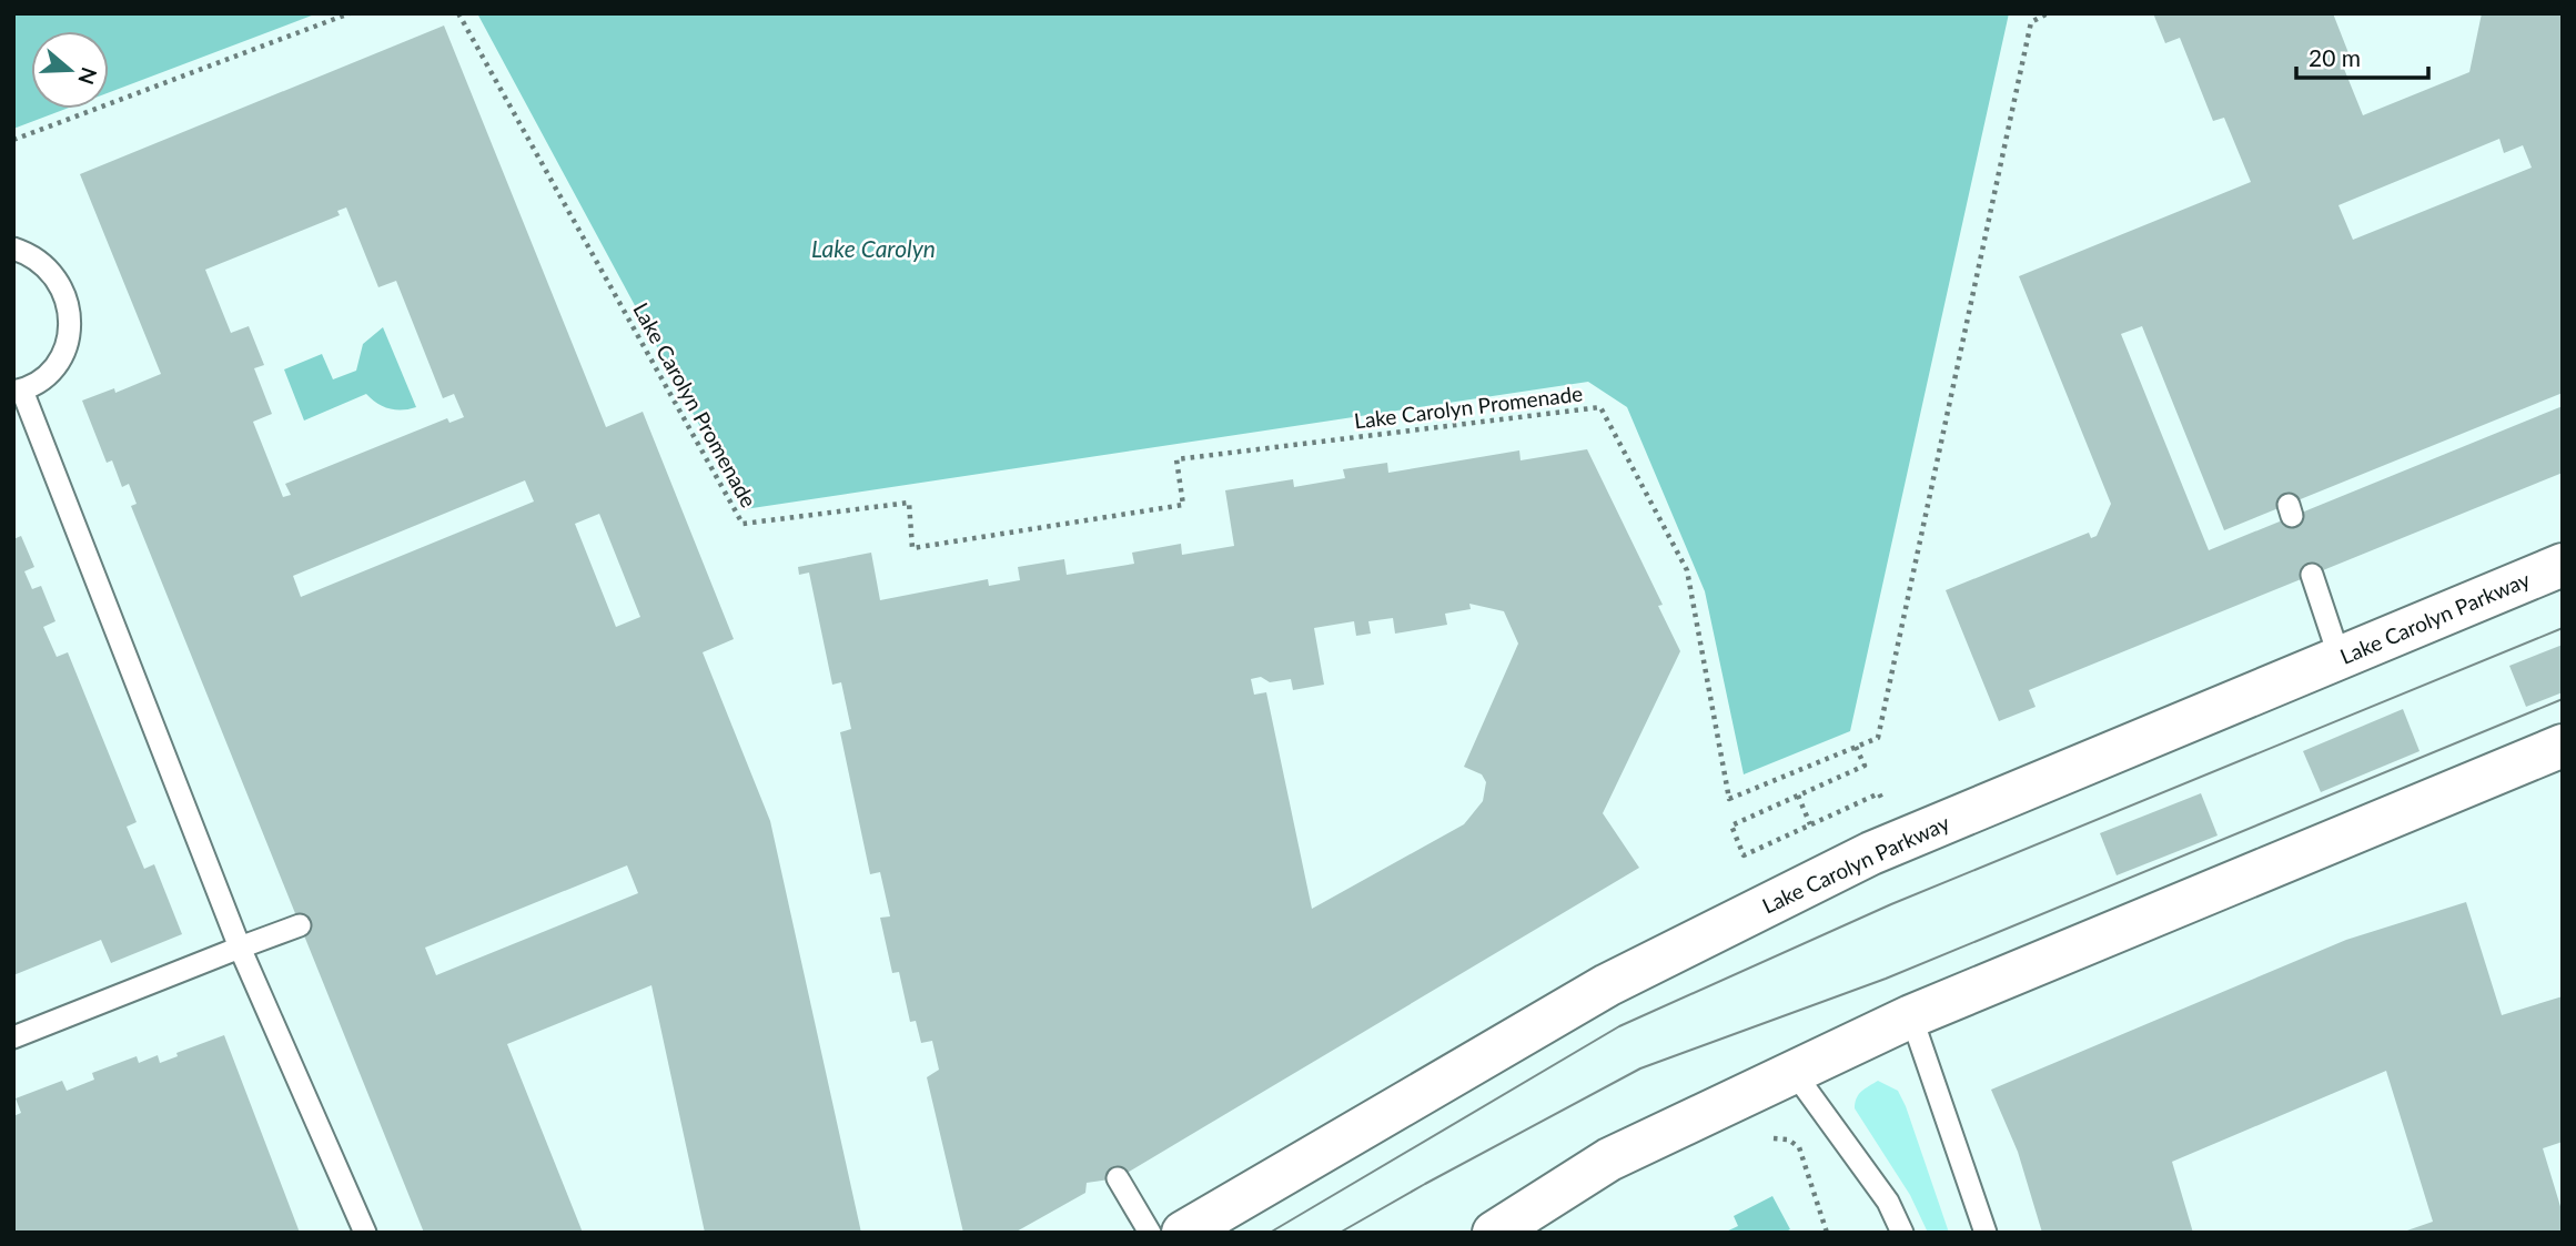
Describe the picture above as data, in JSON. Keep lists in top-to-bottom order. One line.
{"streets":{"street":["Lake Carolyn Parkway"],"path":["Lake Carolyn Promenade"]},"water":["Lake Carolyn"],"scale_bar":"20 m","north":"right"}
